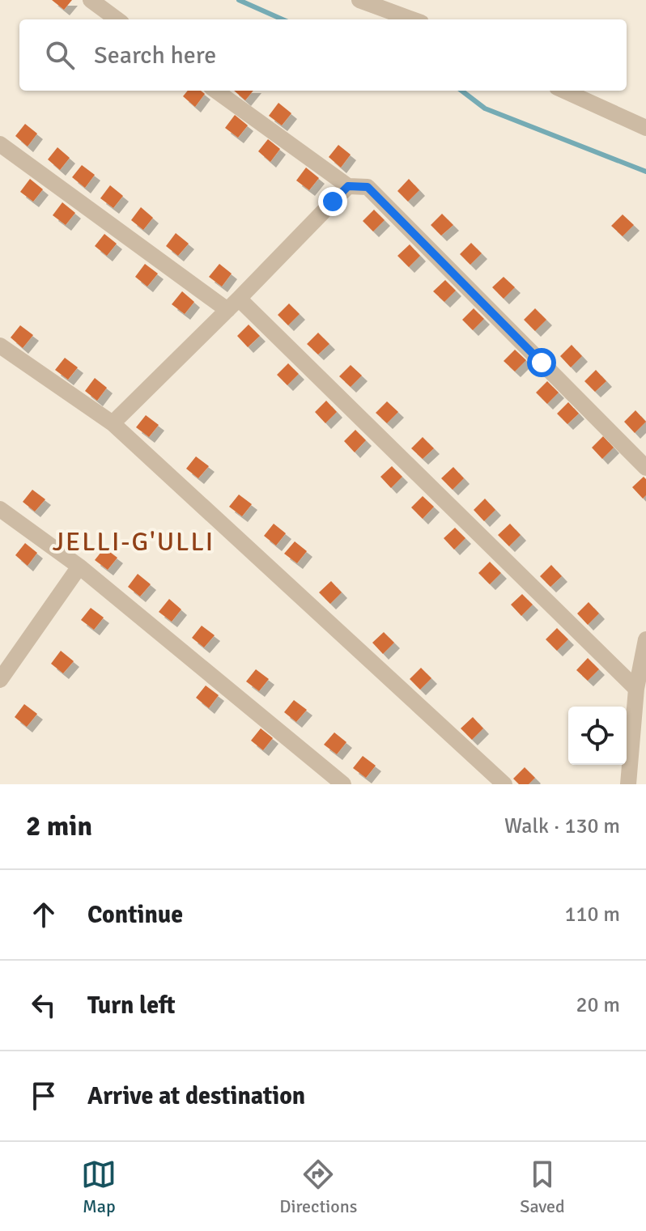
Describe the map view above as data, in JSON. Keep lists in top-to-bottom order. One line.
{"districts":["JELLI-G'ULLI"],"page":{"search":"Search here","heading":["2 min","Walk · 130 m"],"list":[["Continue","110 m"],["Turn left","20 m"],"Arrive at destination"],"nav":["Map","Directions","Saved"]}}
